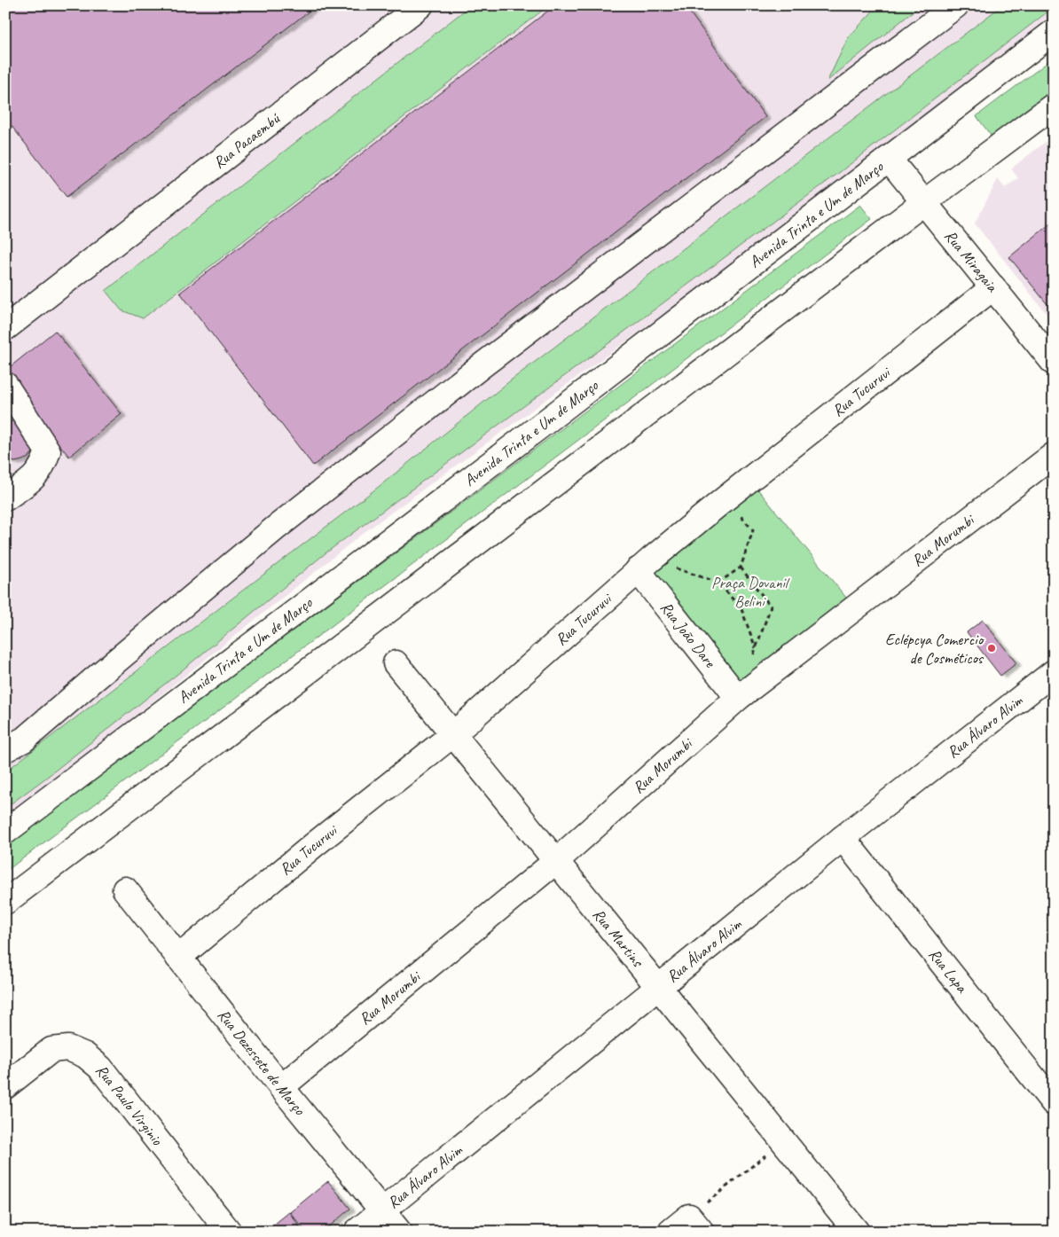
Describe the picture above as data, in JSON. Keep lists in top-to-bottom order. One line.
{"streets":{"street":["Rua Pacaembú","Avenida Trinta e Um de Março","Rua Miragaia","Rua Tucuruvi","Rua Morumbi","Rua João Dare","Rua Álvaro Alvim","Rua Martins","Rua Lapa","Rua Dezessete de Março","Rua Paulo Virginio"]},"crossings":[["Avenida Trinta e Um de Março","Rua Miragaia"],["Rua Miragaia","Rua Tucuruvi"],["Rua Tucuruvi","Rua João Dare"],["Rua Tucuruvi","Rua Martins"],["Rua Tucuruvi","Rua Dezessete de Março"],["Rua Morumbi","Rua João Dare"],["Rua Morumbi","Rua Martins"],["Rua Morumbi","Rua Dezessete de Março"],["Rua Álvaro Alvim","Rua Martins"],["Rua Álvaro Alvim","Rua Lapa"],["Rua Álvaro Alvim","Rua Dezessete de Março"]],"parks":["Praça Dovanil Belini"],"places":["Eclépcya Comercio de Cosméticos"]}
